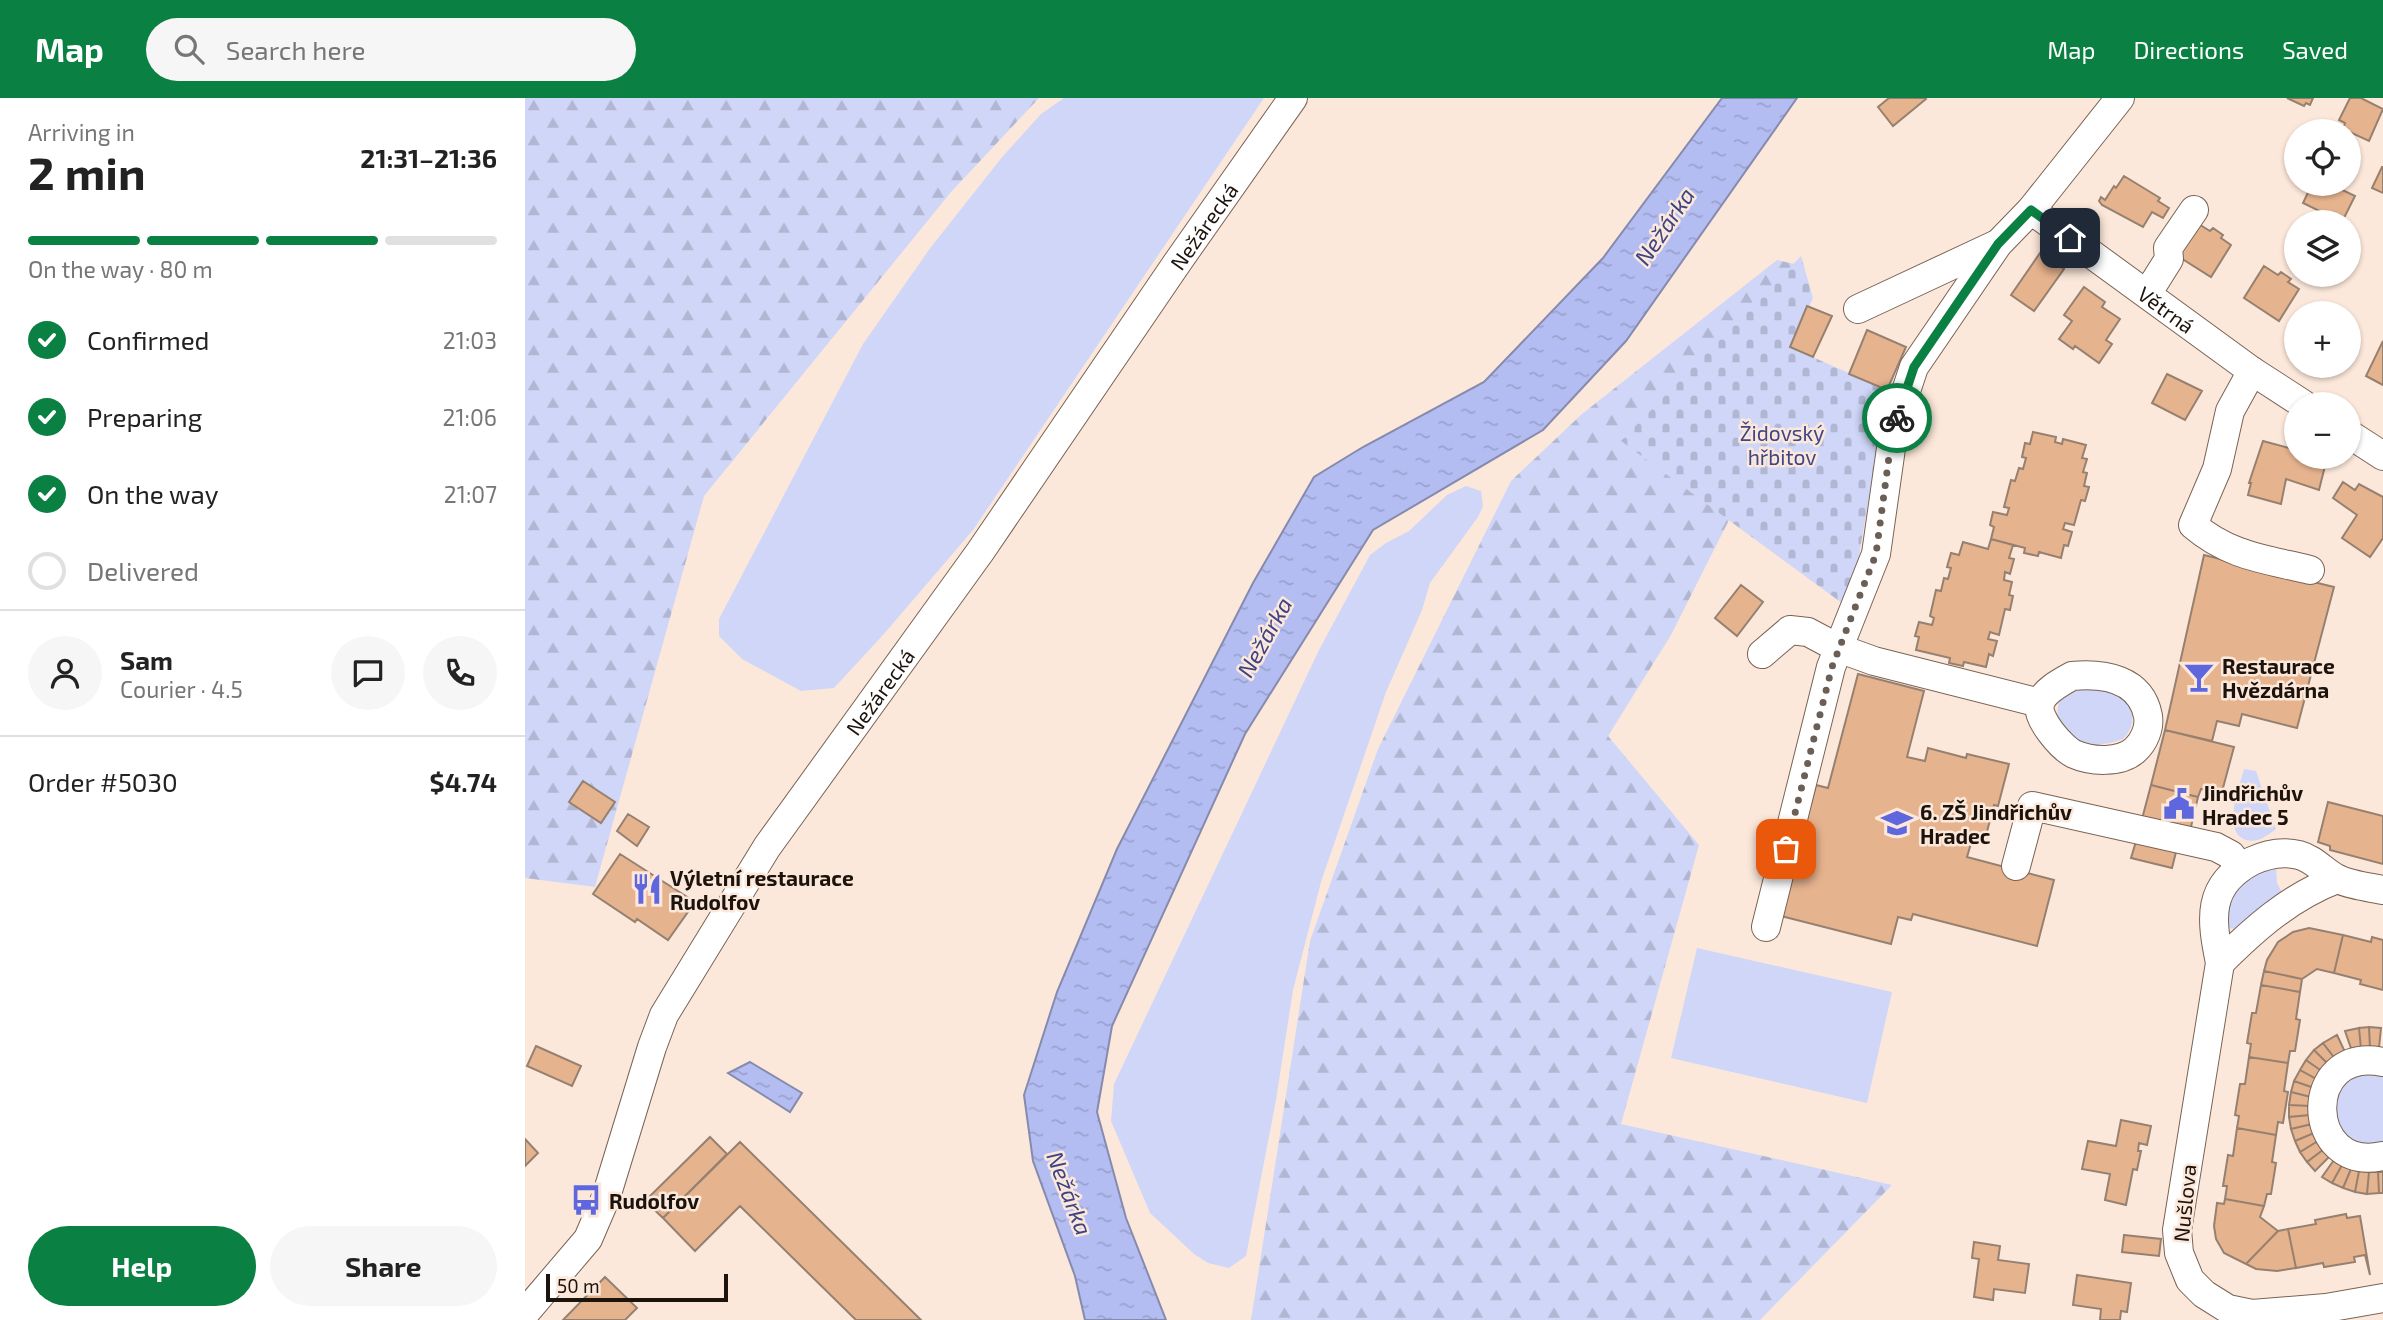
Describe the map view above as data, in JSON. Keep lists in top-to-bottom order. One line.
{"streets":{"street":["Nežárecká","Větrná","Nušlova"]},"water":["Nežárka"],"parks":["Židovský hřbitov"],"places":{"bar":["Restaurace Hvězdárna"],"public building":["Jindřichův Hradec 5"],"school or university":["6. ZŠ Jindřichův Hradec"],"restaurant":["Výletní restaurace Rudolfov"],"bus stop":["Rudolfov"]},"scale_bar":"50 m","page":{"header":"Map","search":"Search here","nav":["Map","Directions","Saved"],"heading":["2 min","Arriving in","21:31–21:36"],"panel":["Sam","Courier · 4.5","Order #5030","$4.74"],"map_buttons":["+","−"],"bar":"On the way · 80 m","list":[["Confirmed","21:03"],["Preparing","21:06"],["On the way","21:07"],"Delivered"],"buttons":["Help","Share"],"scale":"50 m"}}
